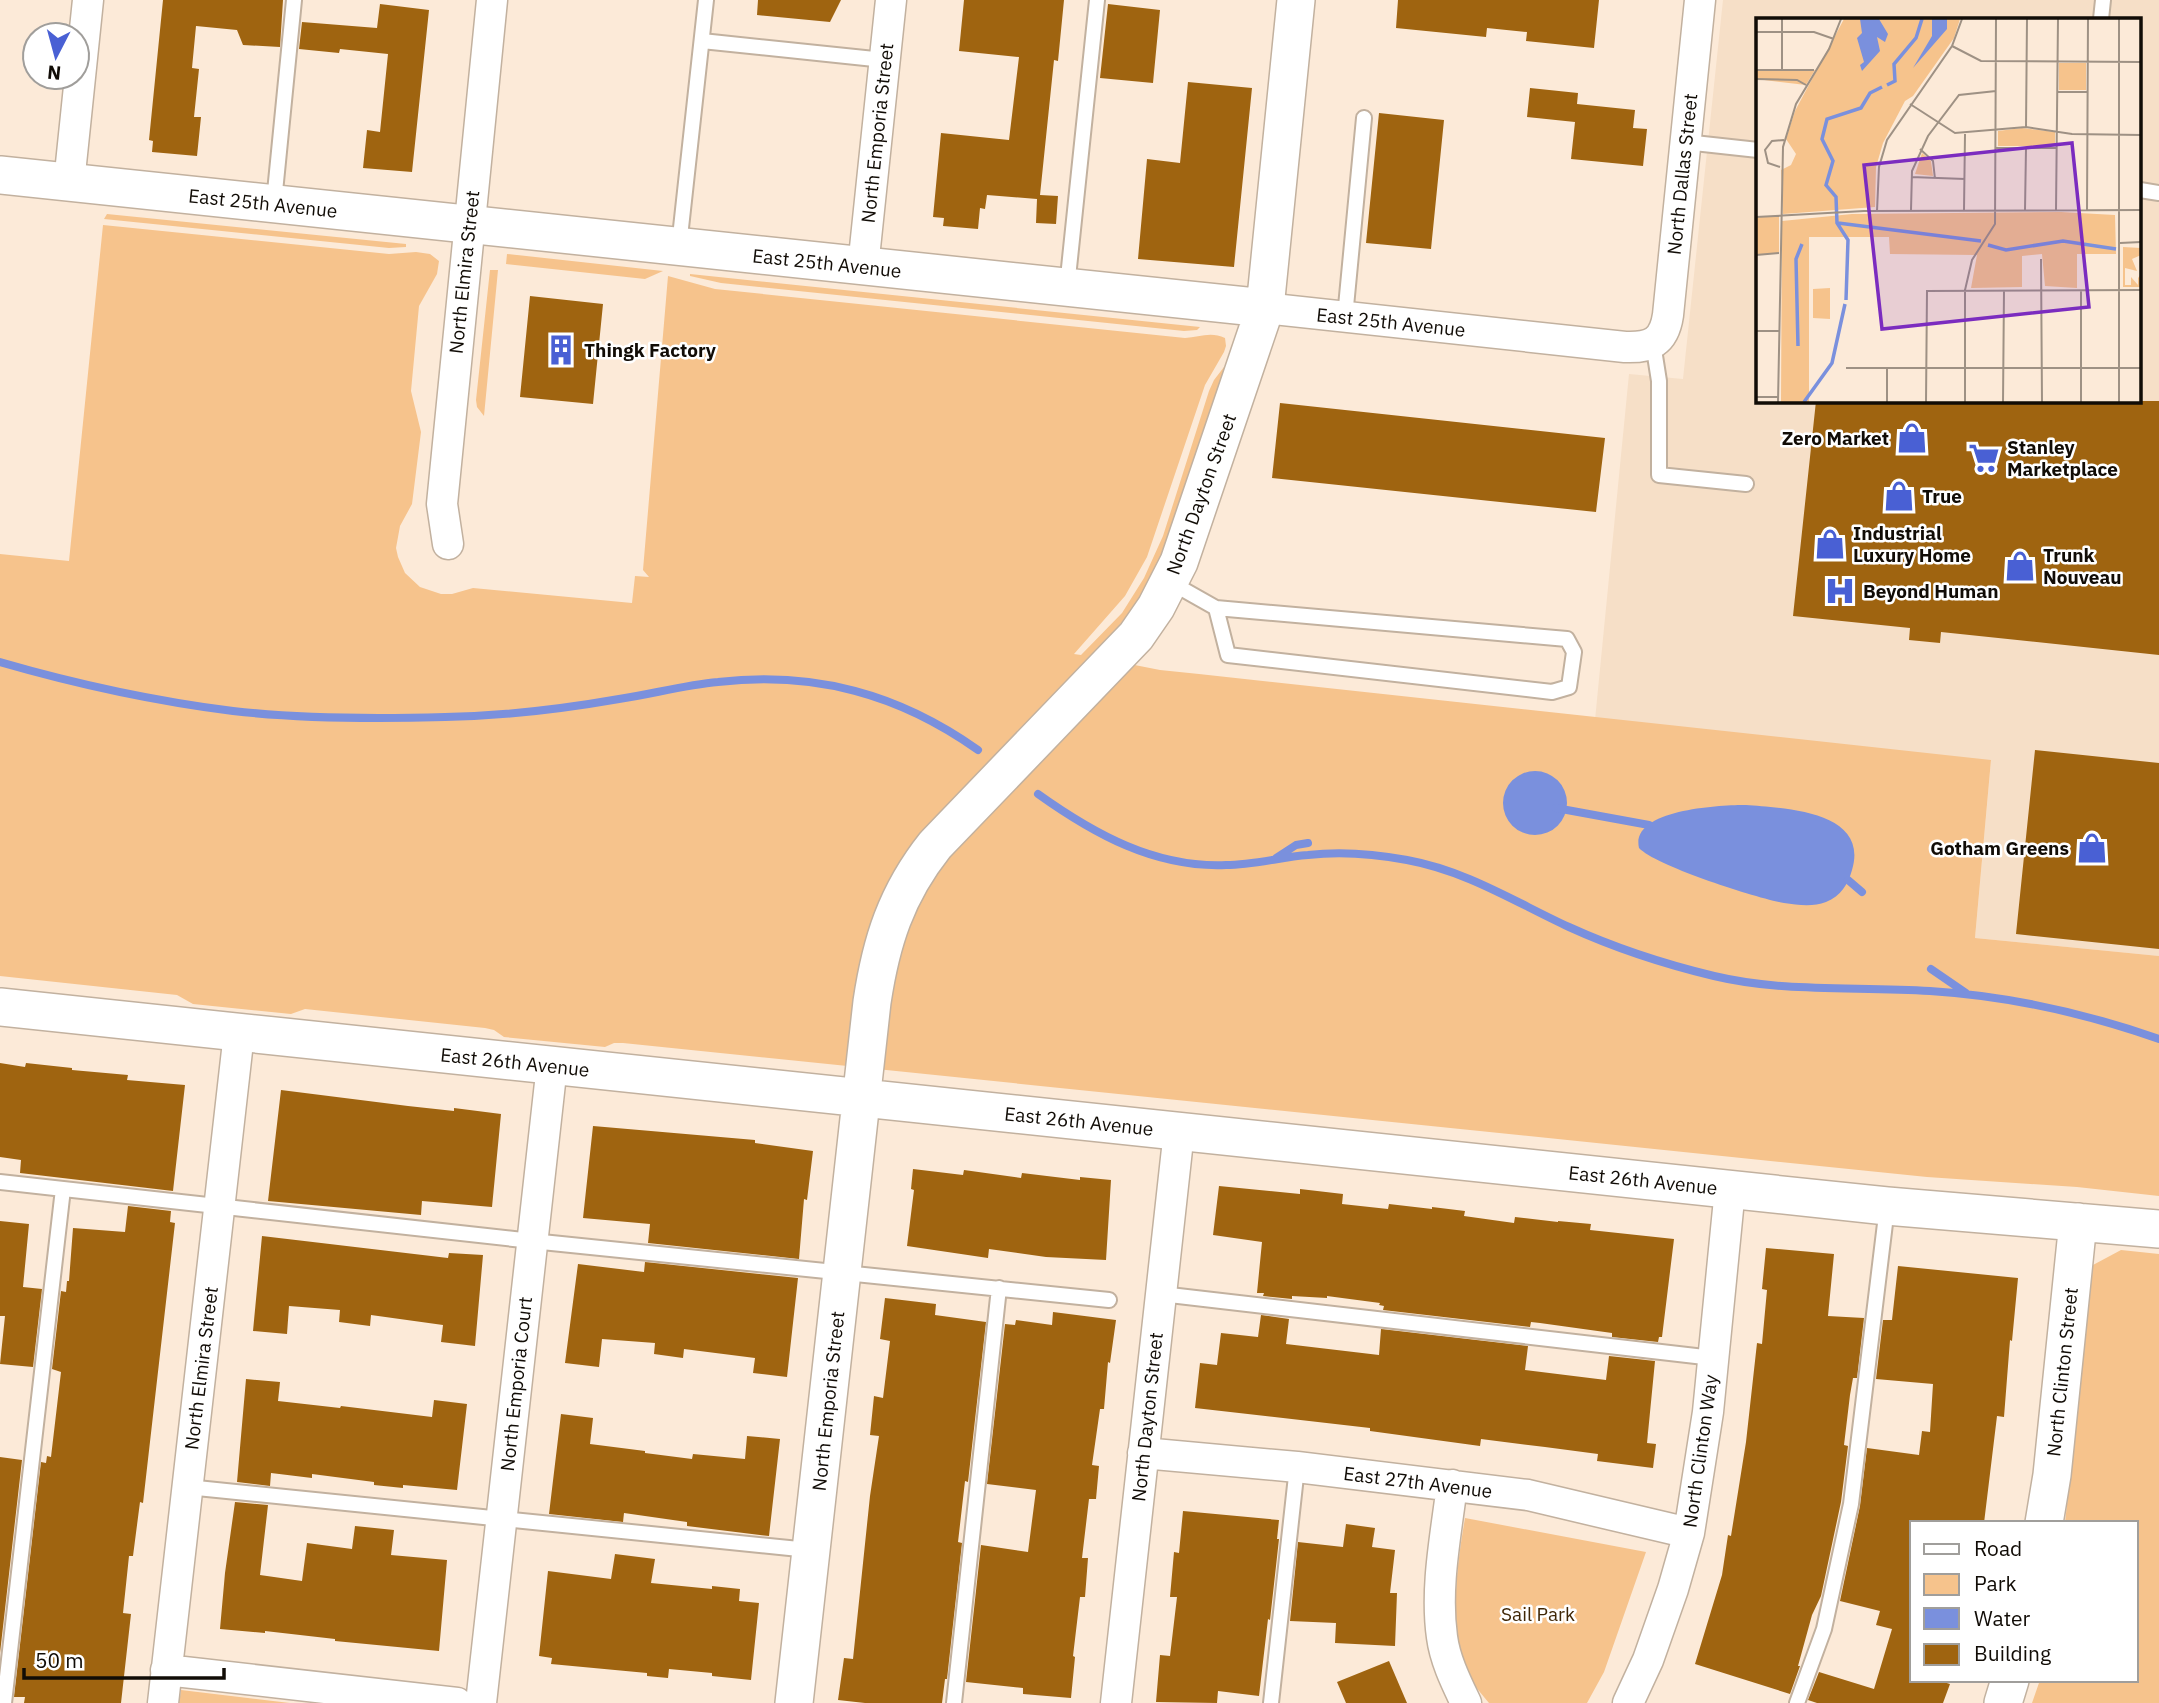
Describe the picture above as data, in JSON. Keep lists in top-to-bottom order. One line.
{"streets":{"street":["North Emporia Street","North Dallas Street","East 25th Avenue","North Elmira Street","North Dayton Street","East 26th Avenue","North Clinton Street","North Emporia Court","North Clinton Way","East 27th Avenue"]},"crossings":[["North Emporia Street","East 25th Avenue"],["North Emporia Street","North Dayton Street"],["North Emporia Street","East 26th Avenue"],["North Dallas Street","East 25th Avenue"],["East 25th Avenue","North Elmira Street"],["East 25th Avenue","North Dayton Street"],["North Elmira Street","East 26th Avenue"],["North Dayton Street","East 26th Avenue"],["North Dayton Street","East 27th Avenue"],["East 26th Avenue","North Clinton Street"],["East 26th Avenue","North Emporia Court"],["East 26th Avenue","North Clinton Way"],["North Clinton Way","East 27th Avenue"]],"parks":["Sail Park"],"places":{"building":["Thingk Factory"],"shop":["Zero Market","True","Industrial Luxury Home","Trunk Nouveau","Gotham Greens"],"supermarket":["Stanley Marketplace"],"hospital":["Beyond Human"]},"legend":["Road","Park","Water","Building"],"scale_bar":"50 m","north":"bottom"}
